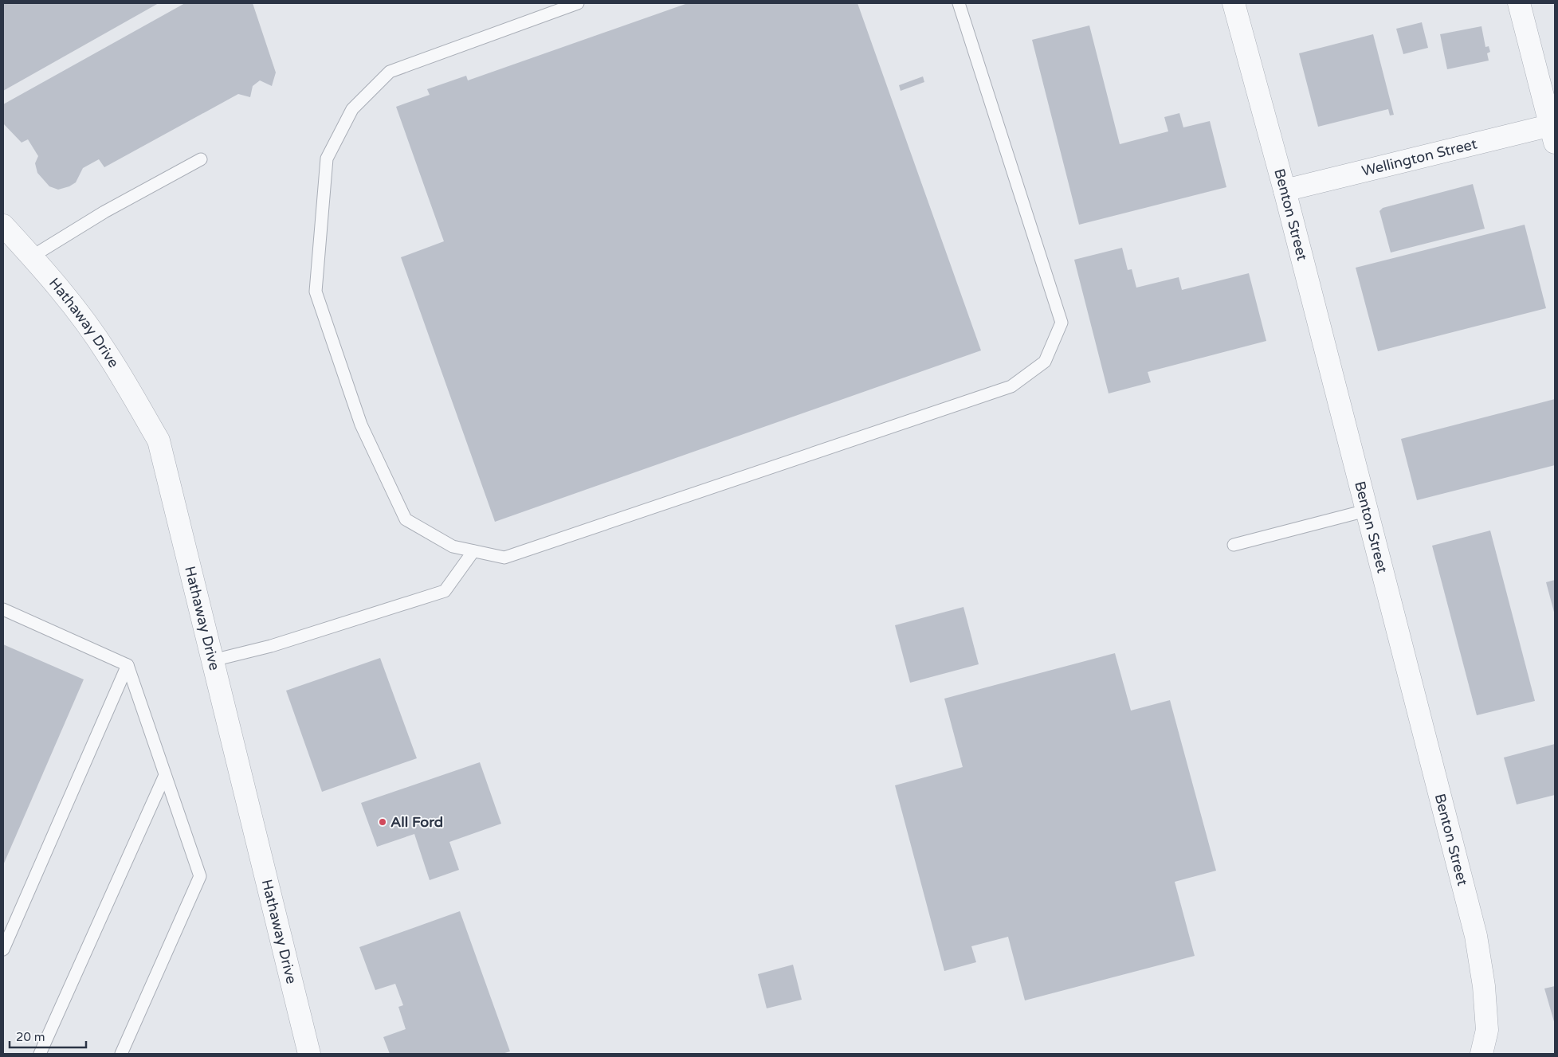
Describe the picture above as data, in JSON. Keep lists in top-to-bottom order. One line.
{"streets":{"street":["Wellington Street","Benton Street","Hathaway Drive"]},"crossings":[["Wellington Street","Benton Street"]],"places":["All Ford"],"scale_bar":"20 m"}
